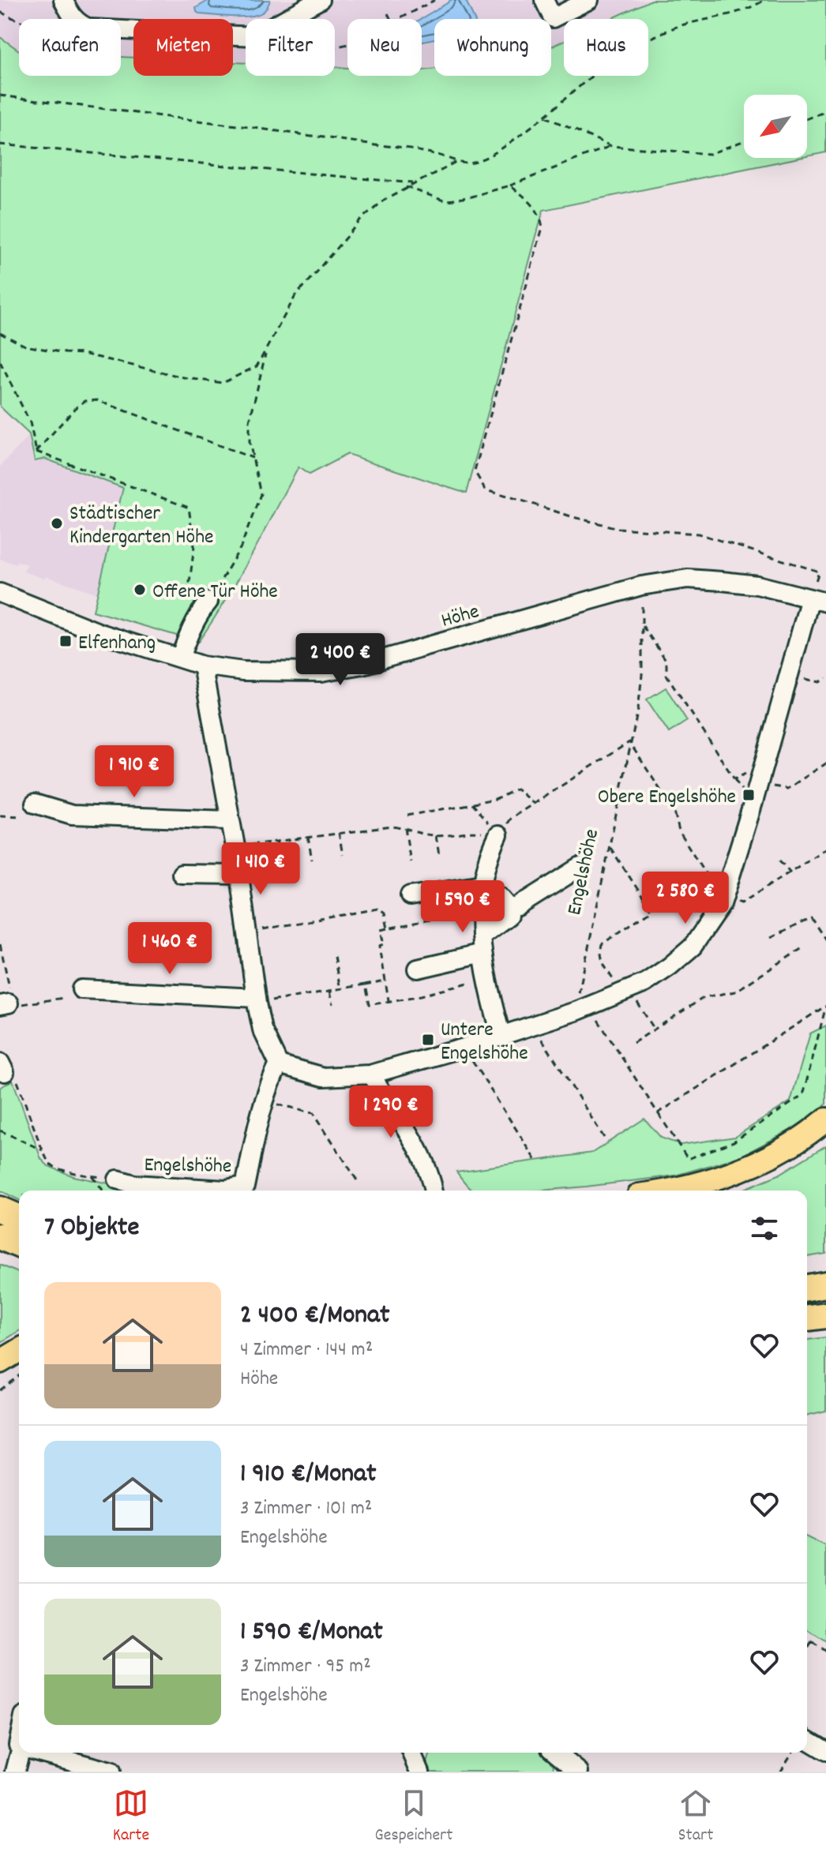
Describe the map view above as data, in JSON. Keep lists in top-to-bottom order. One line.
{"streets":{"street":["Höhe","Engelshöhe"]},"crossings":[["Höhe","Engelshöhe"]],"places":{"other":["Städtischer Kindergarten Höhe","Offene Tür Höhe"],"transit":["Elfenhang","Obere Engelshöhe","Untere Engelshöhe"]},"north":"bottom left","page":{"chip":["Kaufen","Mieten","Filter","Neu","Wohnung","Haus"],"price":["2 400 €","1 910 €","1 410 €","2 580 €","1 590 €","1 460 €","1 290 €"],"heading":"7 Objekte","list":[{"name":"2 400 €/Monat","note":"4 Zimmer · 144 m² · Höhe"},{"name":"1 910 €/Monat","note":"3 Zimmer · 101 m² · Engelshöhe"},{"name":"1 590 €/Monat","note":"3 Zimmer · 95 m² · Engelshöhe"}],"tabs":["Karte","Gespeichert","Start"]}}
